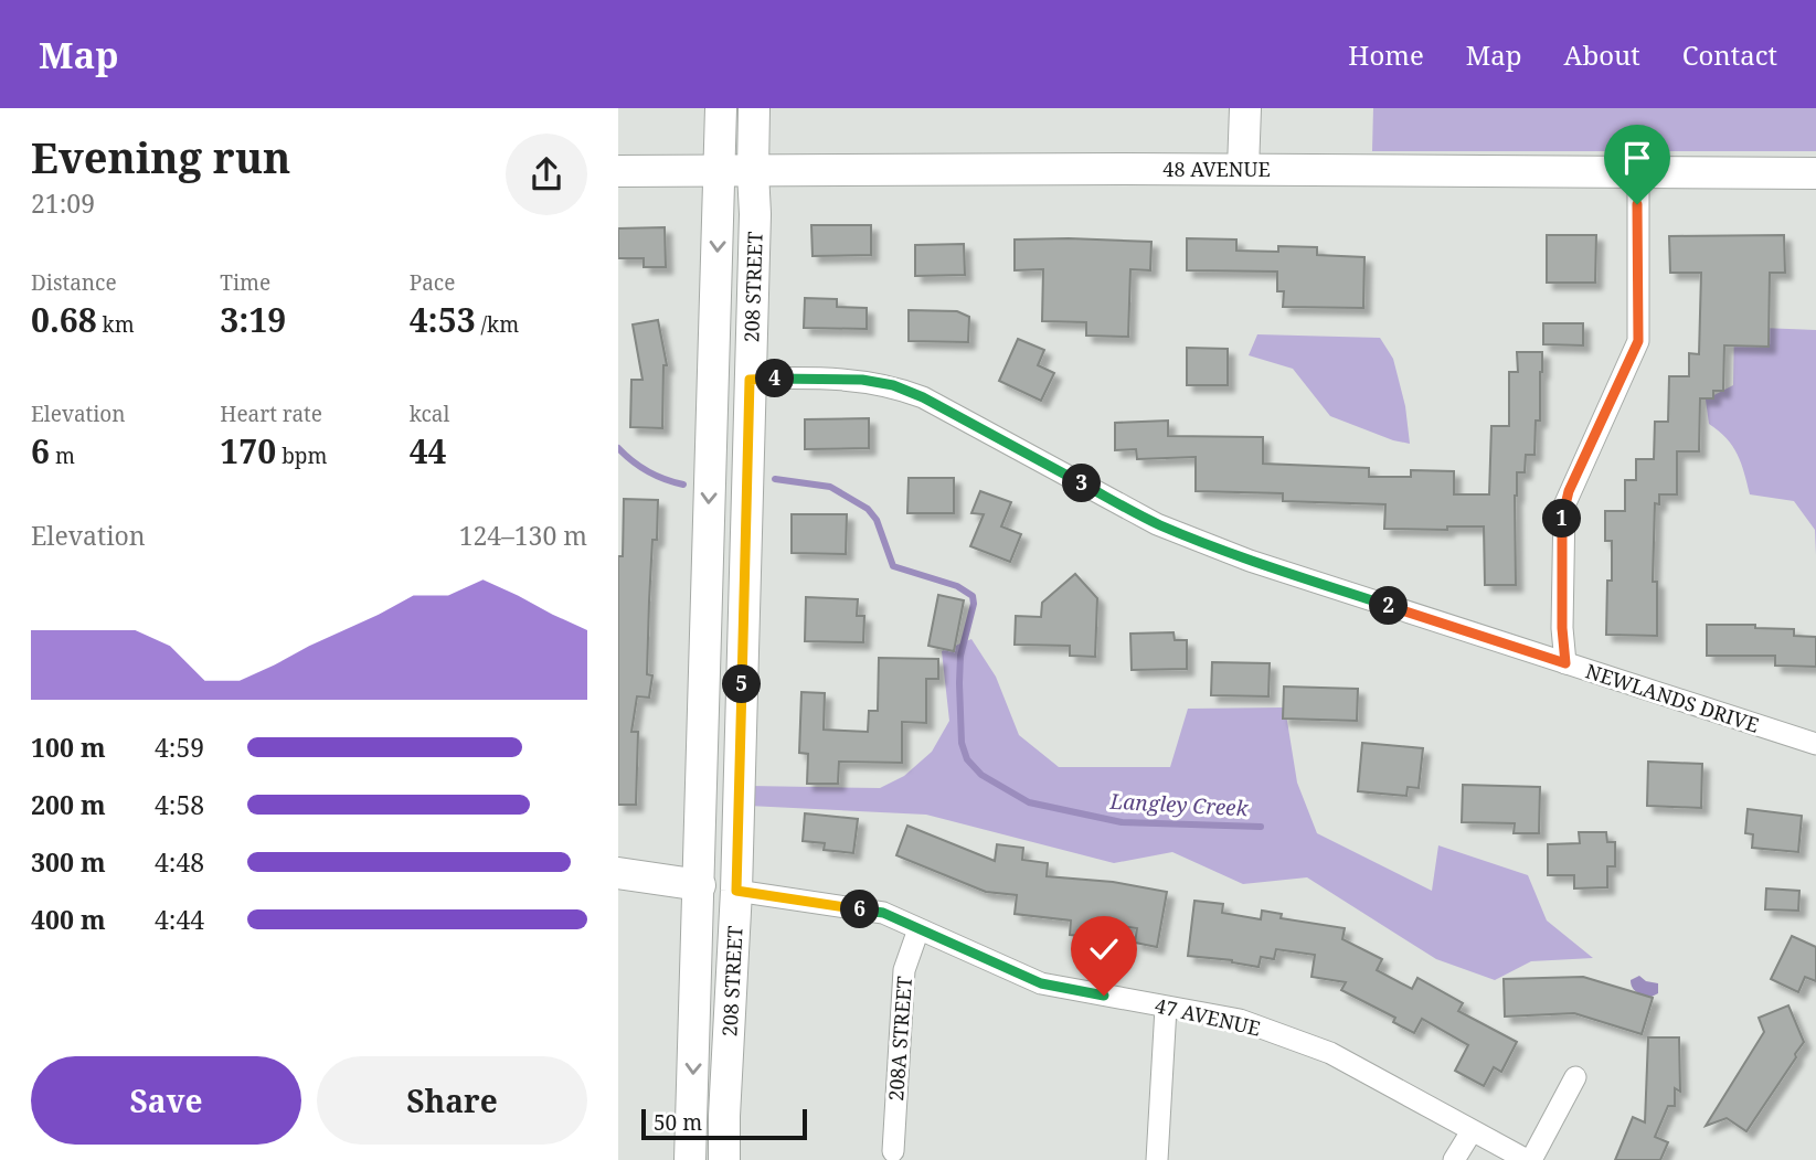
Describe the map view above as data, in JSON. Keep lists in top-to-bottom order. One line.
{"streets":{"main road":["48 AVENUE","208 STREET"],"street":["NEWLANDS DRIVE","47 AVENUE","208A STREET"]},"crossings":[["48 AVENUE","208 STREET"],["208 STREET","NEWLANDS DRIVE"],["208 STREET","47 AVENUE"],["47 AVENUE","208A STREET"]],"water":["Langley Creek"],"scale_bar":"50 m","page":{"header":"Map","nav":["Home","Map","About","Contact"],"heading":["Evening run","21:09"],"stats":[["Distance","0.68 km"],["Time","3:19"],["Pace","4:53 /km"],["Elevation","6 m"],["Heart rate","170 bpm"],["kcal","44"]],"pins":["4","3","1","2","5","6"],"chart":["Elevation","124–130 m"],"list":[{"name":"100 m","note":"4:59"},{"name":"200 m","note":"4:58"},{"name":"300 m","note":"4:48"},{"name":"400 m","note":"4:44"}],"buttons":["Save","Share"],"scale":"50 m"}}
